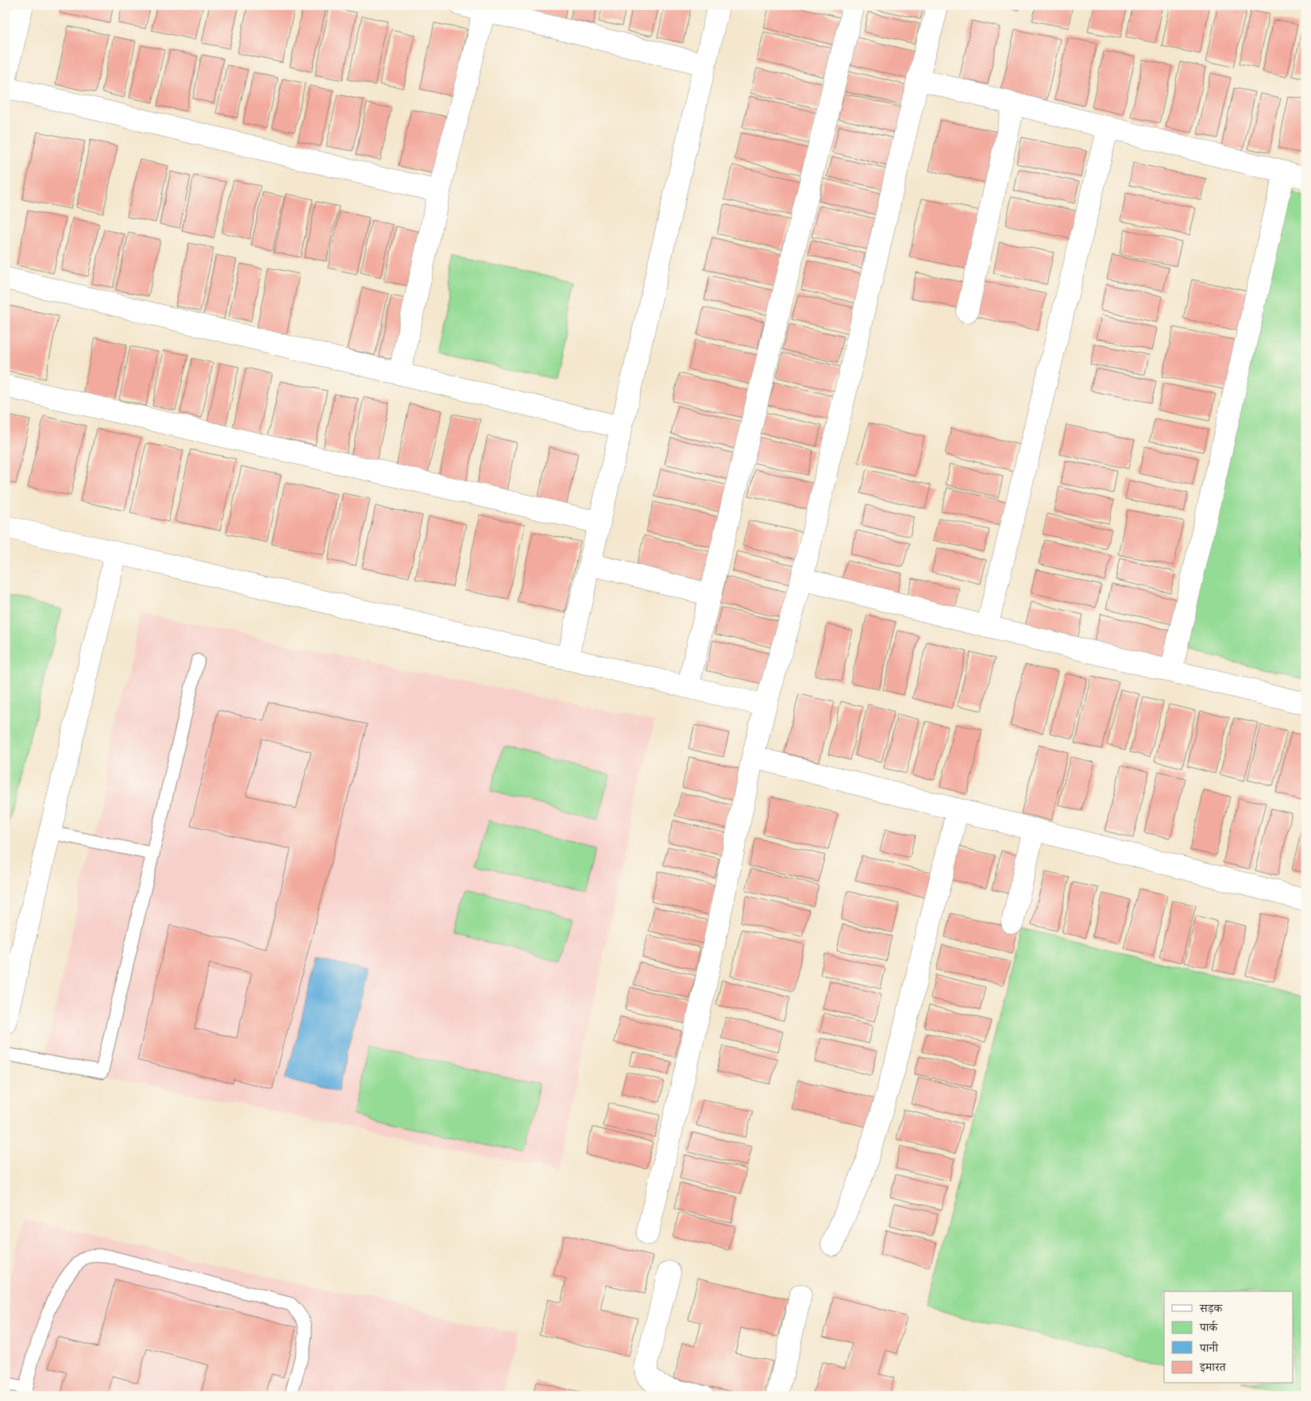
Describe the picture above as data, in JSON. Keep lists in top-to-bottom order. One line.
{"legend":["सड़क","पार्क","पानी","इमारत"]}
